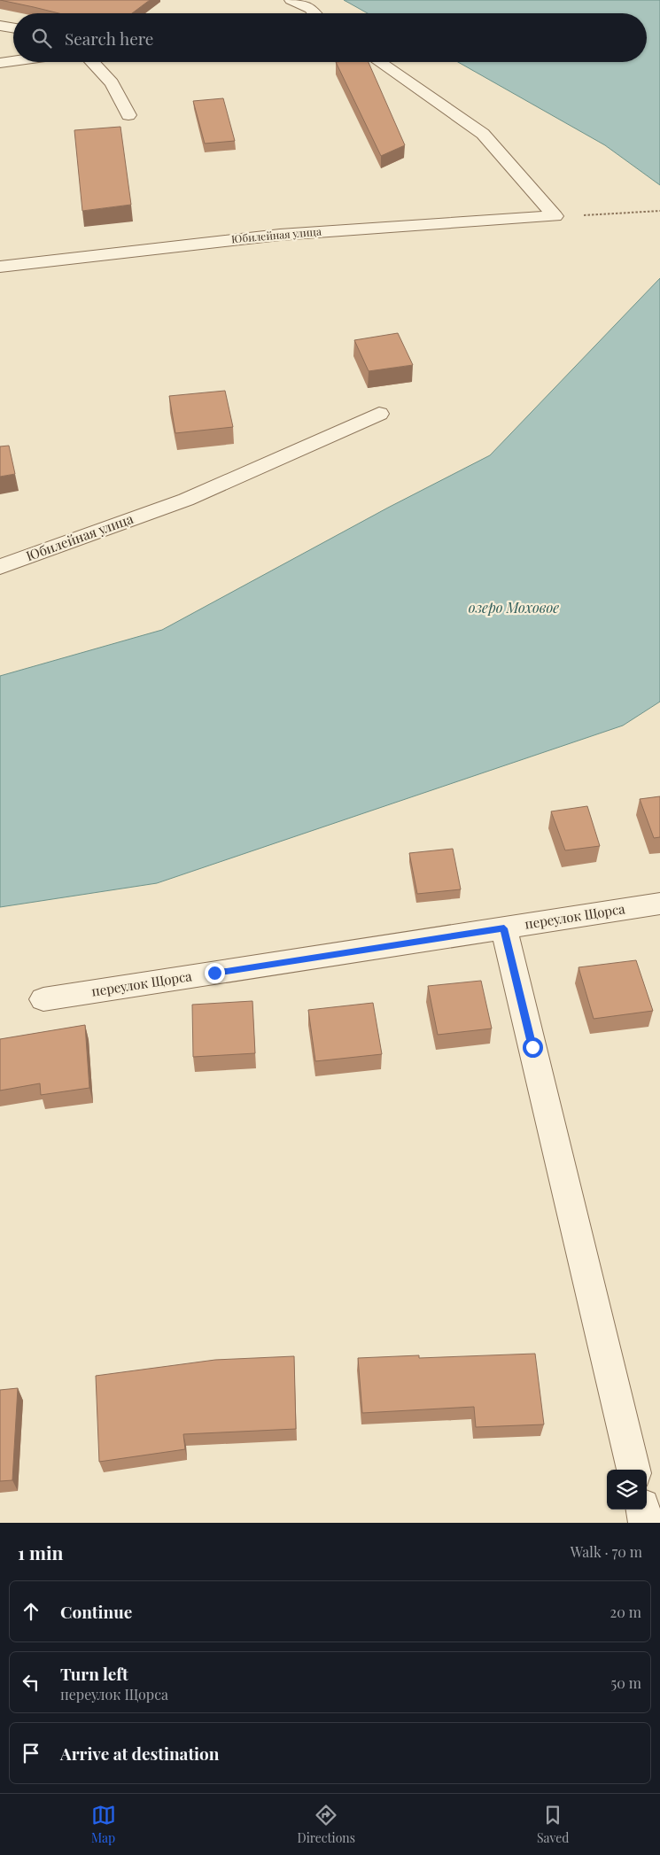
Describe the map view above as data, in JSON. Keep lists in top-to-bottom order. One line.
{"streets":{"street":["Юбилейная улица","переулок Щорса"]},"water":["озеро Моховое"],"page":{"search":"Search here","heading":["1 min","Walk · 70 m"],"list":[["Continue","20 m"],["Turn left","переулок Щорса","50 m"],"Arrive at destination"],"nav":["Map","Directions","Saved"]}}
